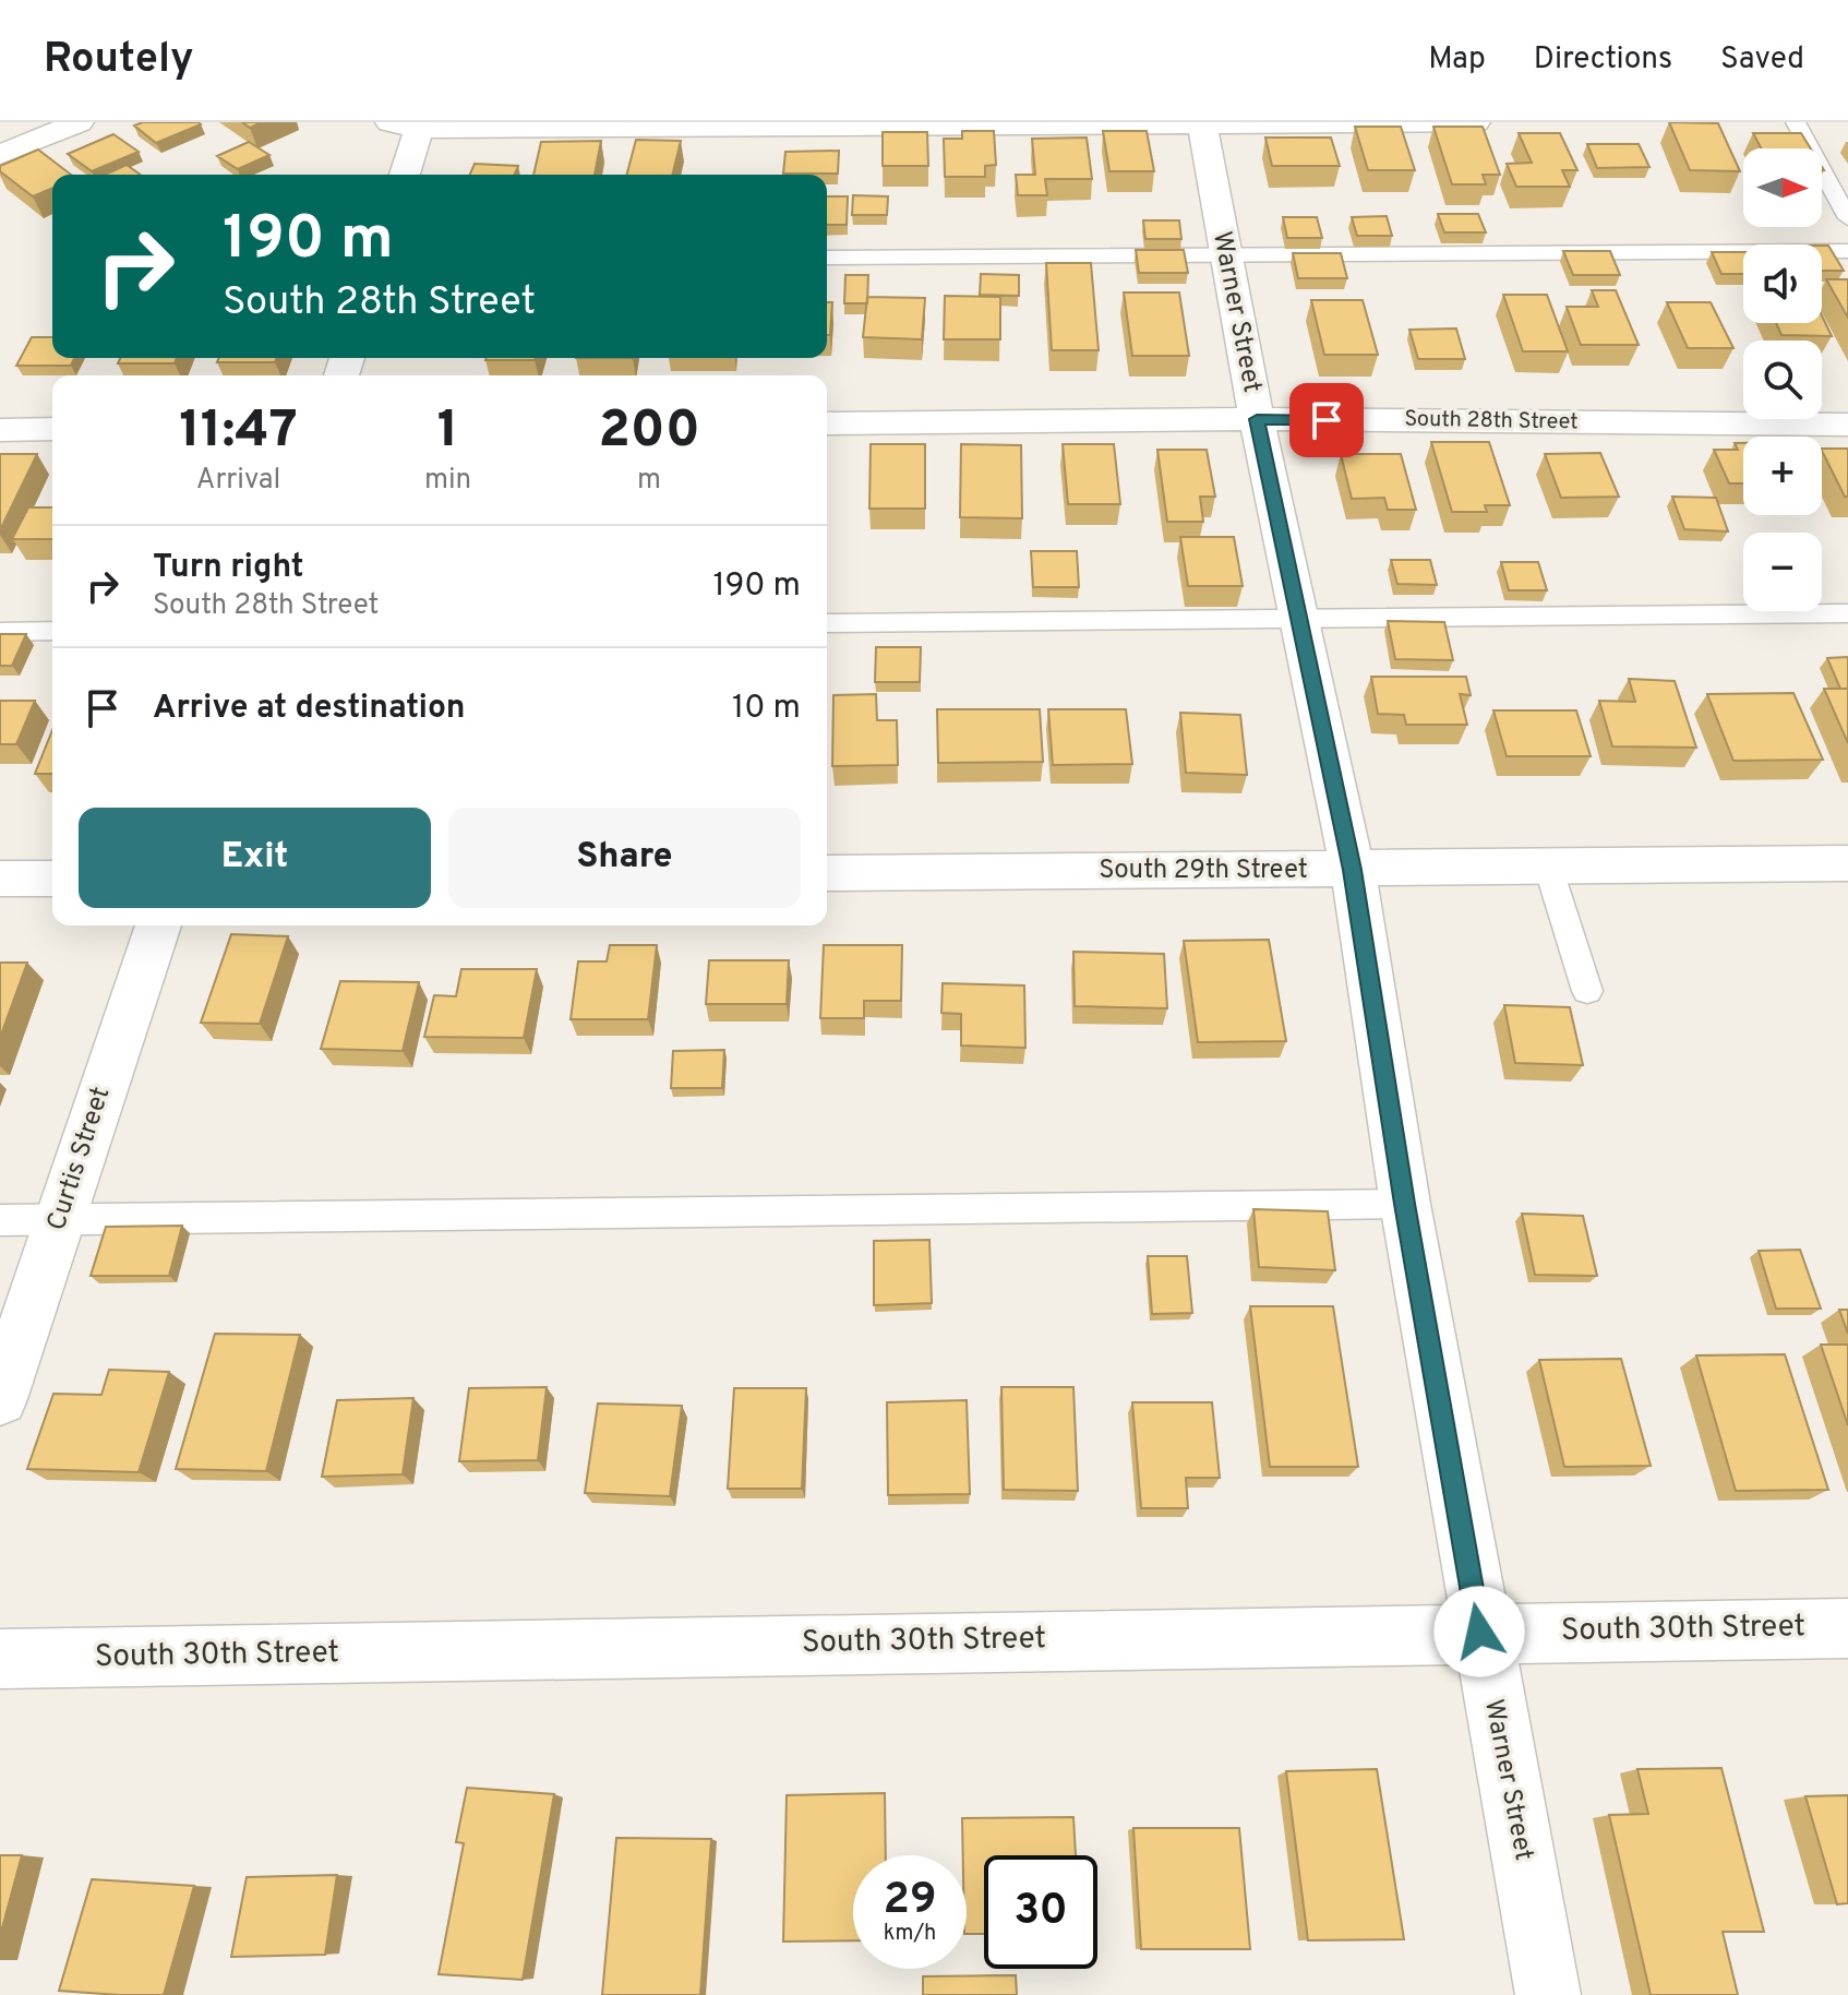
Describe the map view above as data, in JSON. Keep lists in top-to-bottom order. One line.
{"streets":{"street":["Warner Street","South 28th Street","South 29th Street","Curtis Street","South 30th Street"]},"crossings":[["Warner Street","South 28th Street"],["Warner Street","South 29th Street"],["Warner Street","South 30th Street"]],"north":"right","page":{"header":"Routely","nav":["Map","Directions","Saved"],"map_buttons":["+","−"],"turn":["190 m","South 28th Street"],"eta":["11:47","Arrival","1","min","200","m"],"list":[{"name":"Turn right","note":"South 28th Street","value":"190 m"},{"name":"Arrive at destination","value":"10 m"}],"buttons":["Exit","Share"],"speed":"29 km/h","limit":"30"}}
